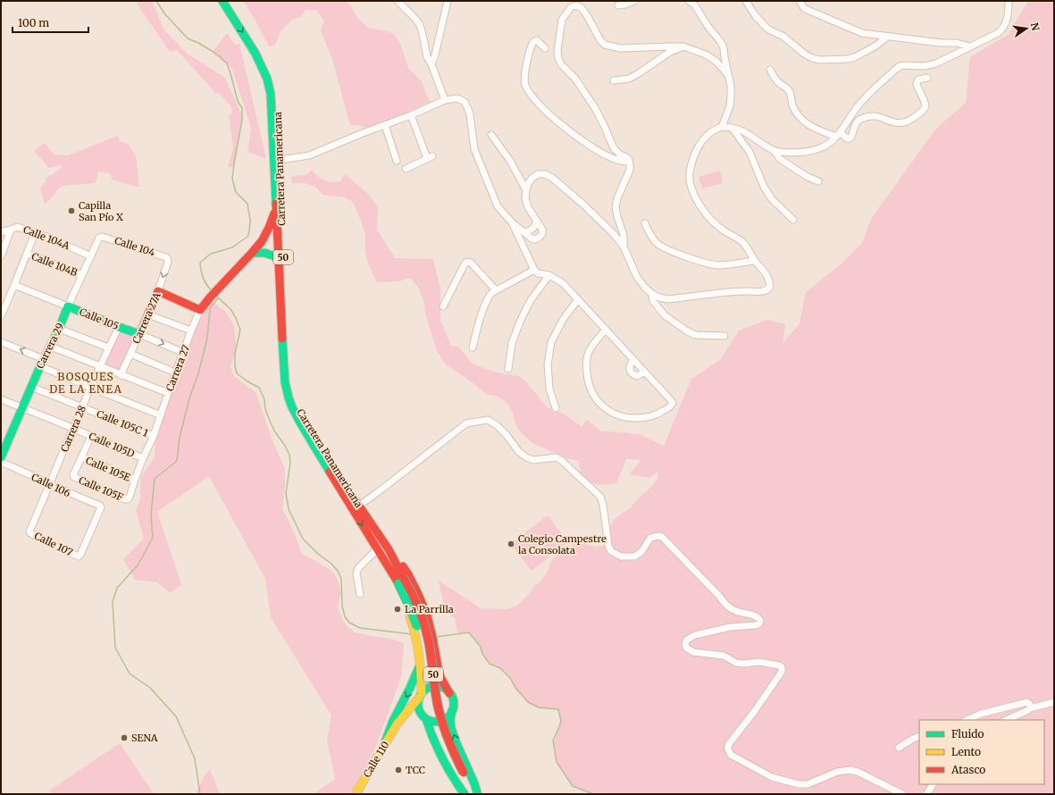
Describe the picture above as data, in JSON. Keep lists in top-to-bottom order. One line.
{"streets":{"main road":["Carretera Panamericana","50","Carrera 27A","Calle 105","Carrera 29","Carrera 27","Calle 110"],"street":["Calle 104A","Calle 104","Calle 104B","Calle 105C 1","Carrera 28","Calle 105D","Calle 105E","Calle 106","Calle 105F","Calle 107"]},"crossings":[["Carretera Panamericana","Carrera 27"],["Calle 104A","Carrera 29"],["Calle 104","Carrera 27A"],["Calle 104","Carrera 29"],["Calle 104B","Carrera 29"],["Carrera 27A","Calle 105"],["Calle 105","Carrera 29"],["Calle 105","Carrera 27"],["Calle 105","Carrera 28"],["Carrera 29","Calle 105C 1"],["Carrera 29","Calle 105D"],["Carrera 27","Calle 105C 1"],["Carrera 27","Calle 105D"],["Carrera 27","Calle 105E"],["Carrera 27","Calle 105F"],["Calle 105C 1","Carrera 28"],["Carrera 28","Calle 105D"],["Carrera 28","Calle 106"],["Carrera 28","Calle 107"],["Calle 105E","Calle 105F"],["Calle 106","Calle 107"]],"districts":["BOSQUES DE LA ENEA"],"places":["Capilla San Pío X","Colegio Campestre la Consolata","La Parrilla","SENA","TCC"],"legend":["Fluido","Lento","Atasco"],"scale_bar":"100 m","north":"right"}
